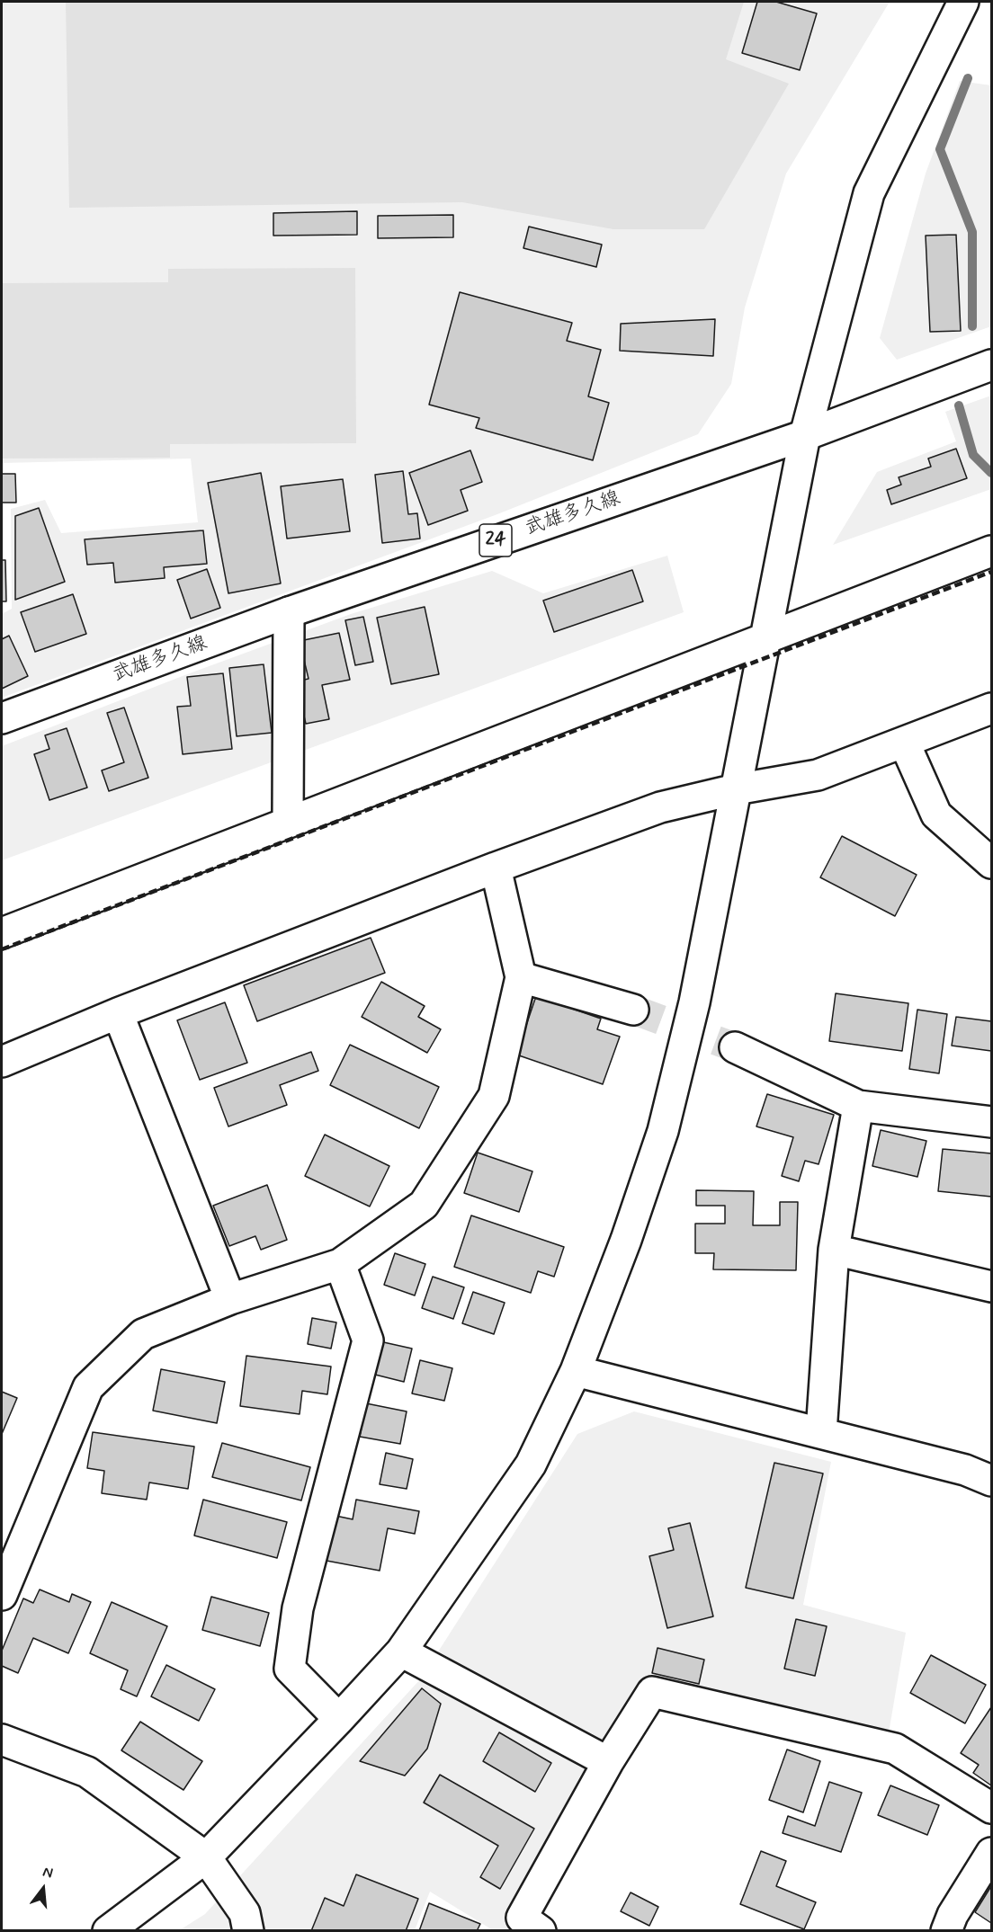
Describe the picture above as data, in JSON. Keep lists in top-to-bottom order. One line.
{"streets":{"street":["武雄多久線","24"]},"north":"top"}
